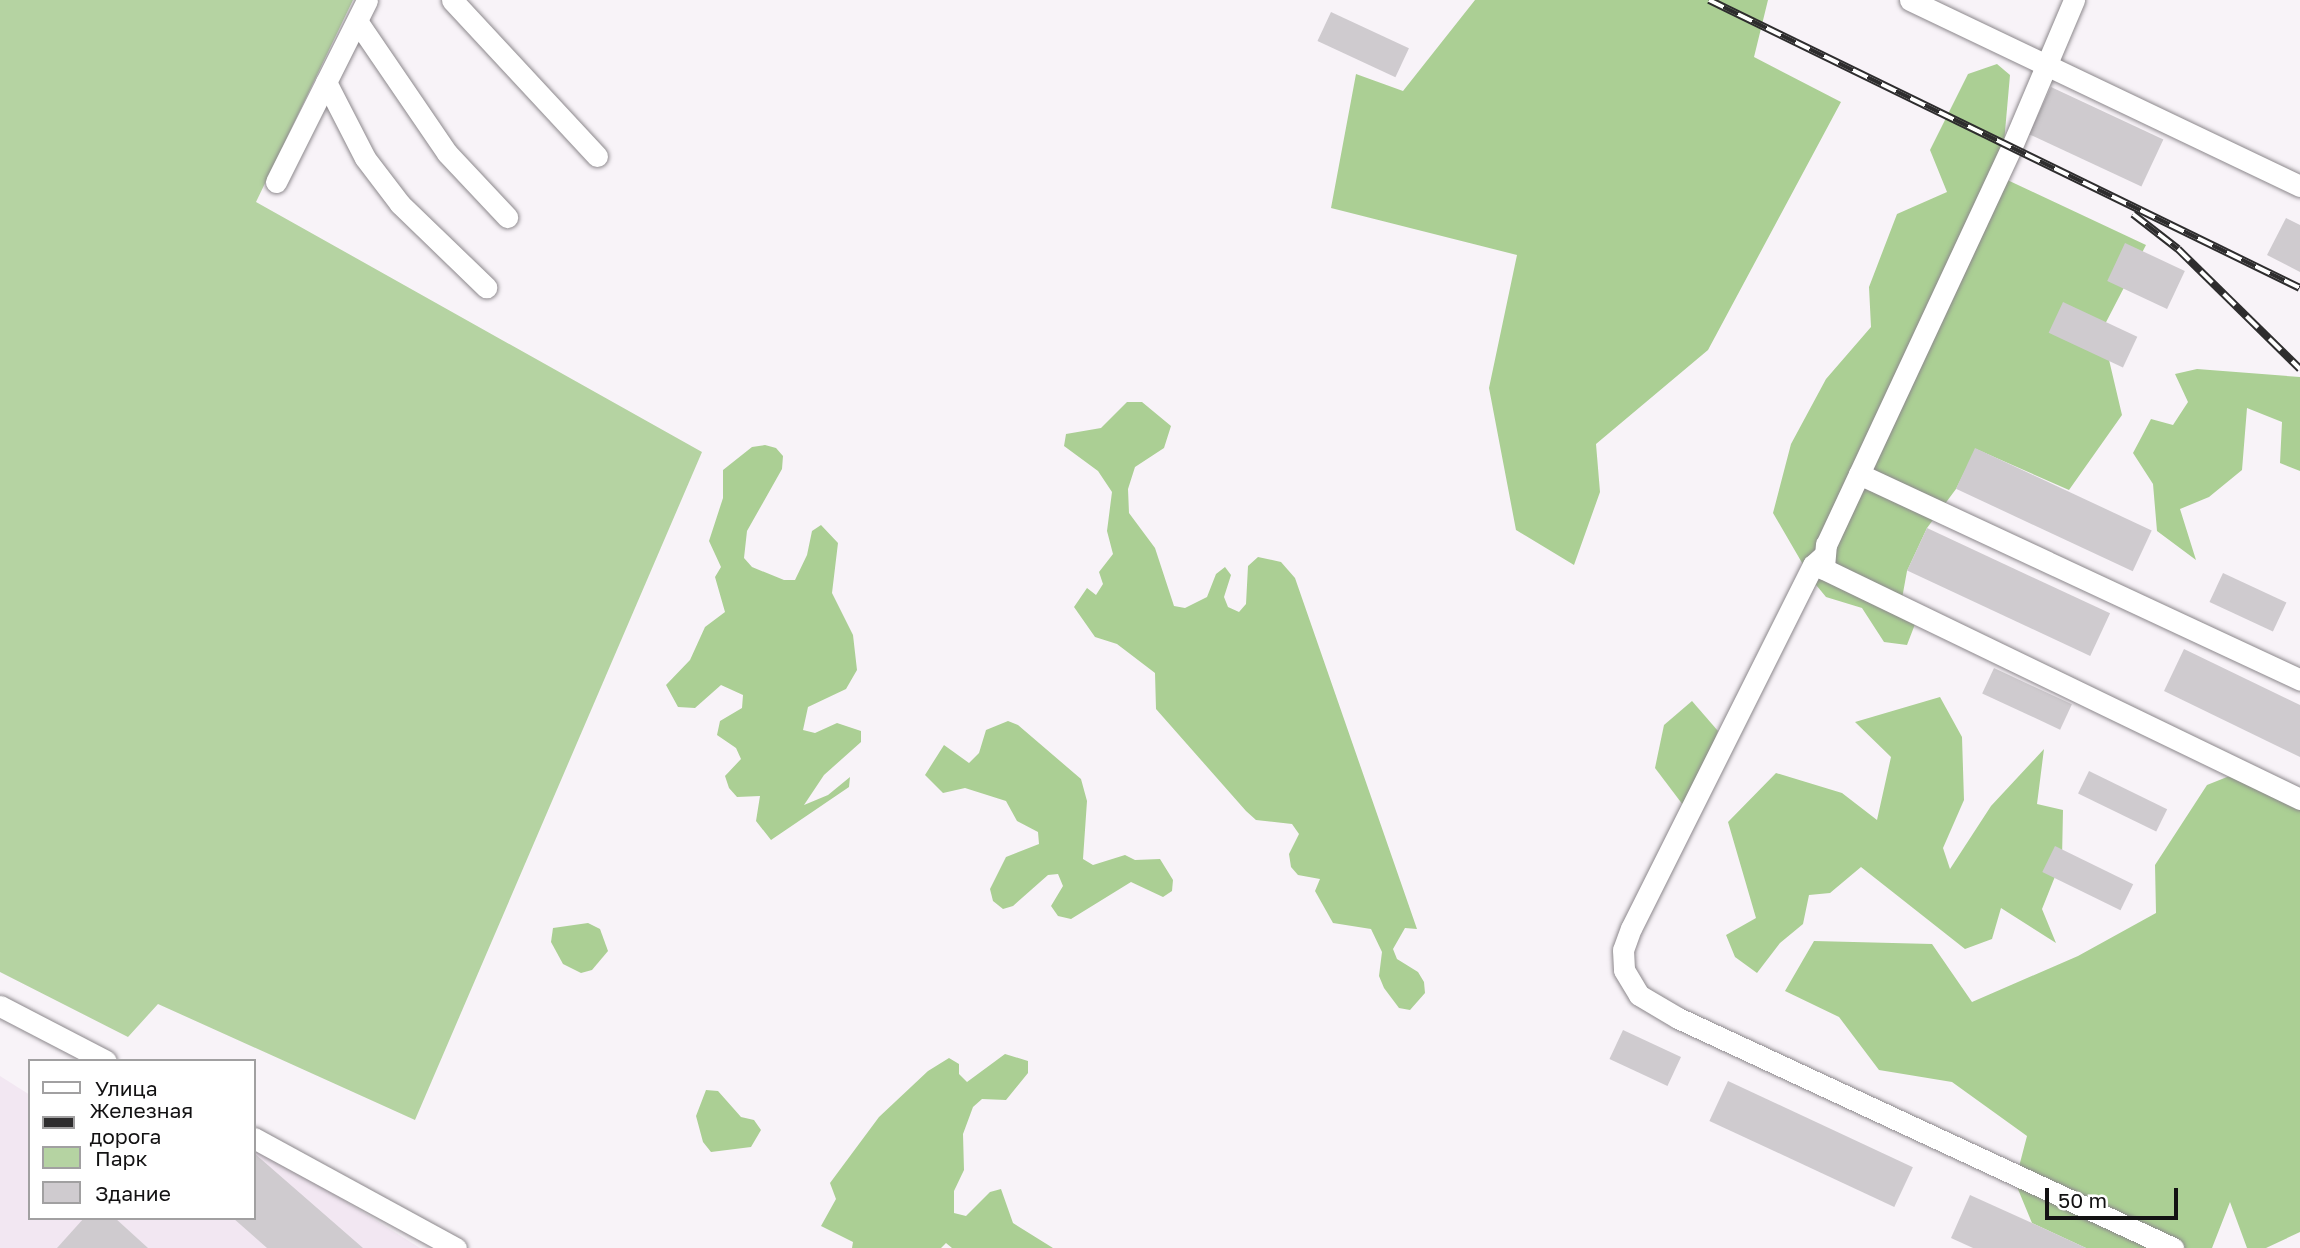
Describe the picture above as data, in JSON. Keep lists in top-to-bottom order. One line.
{"legend":["Улица","Железная дорога","Парк","Здание"],"scale_bar":"50 m"}
